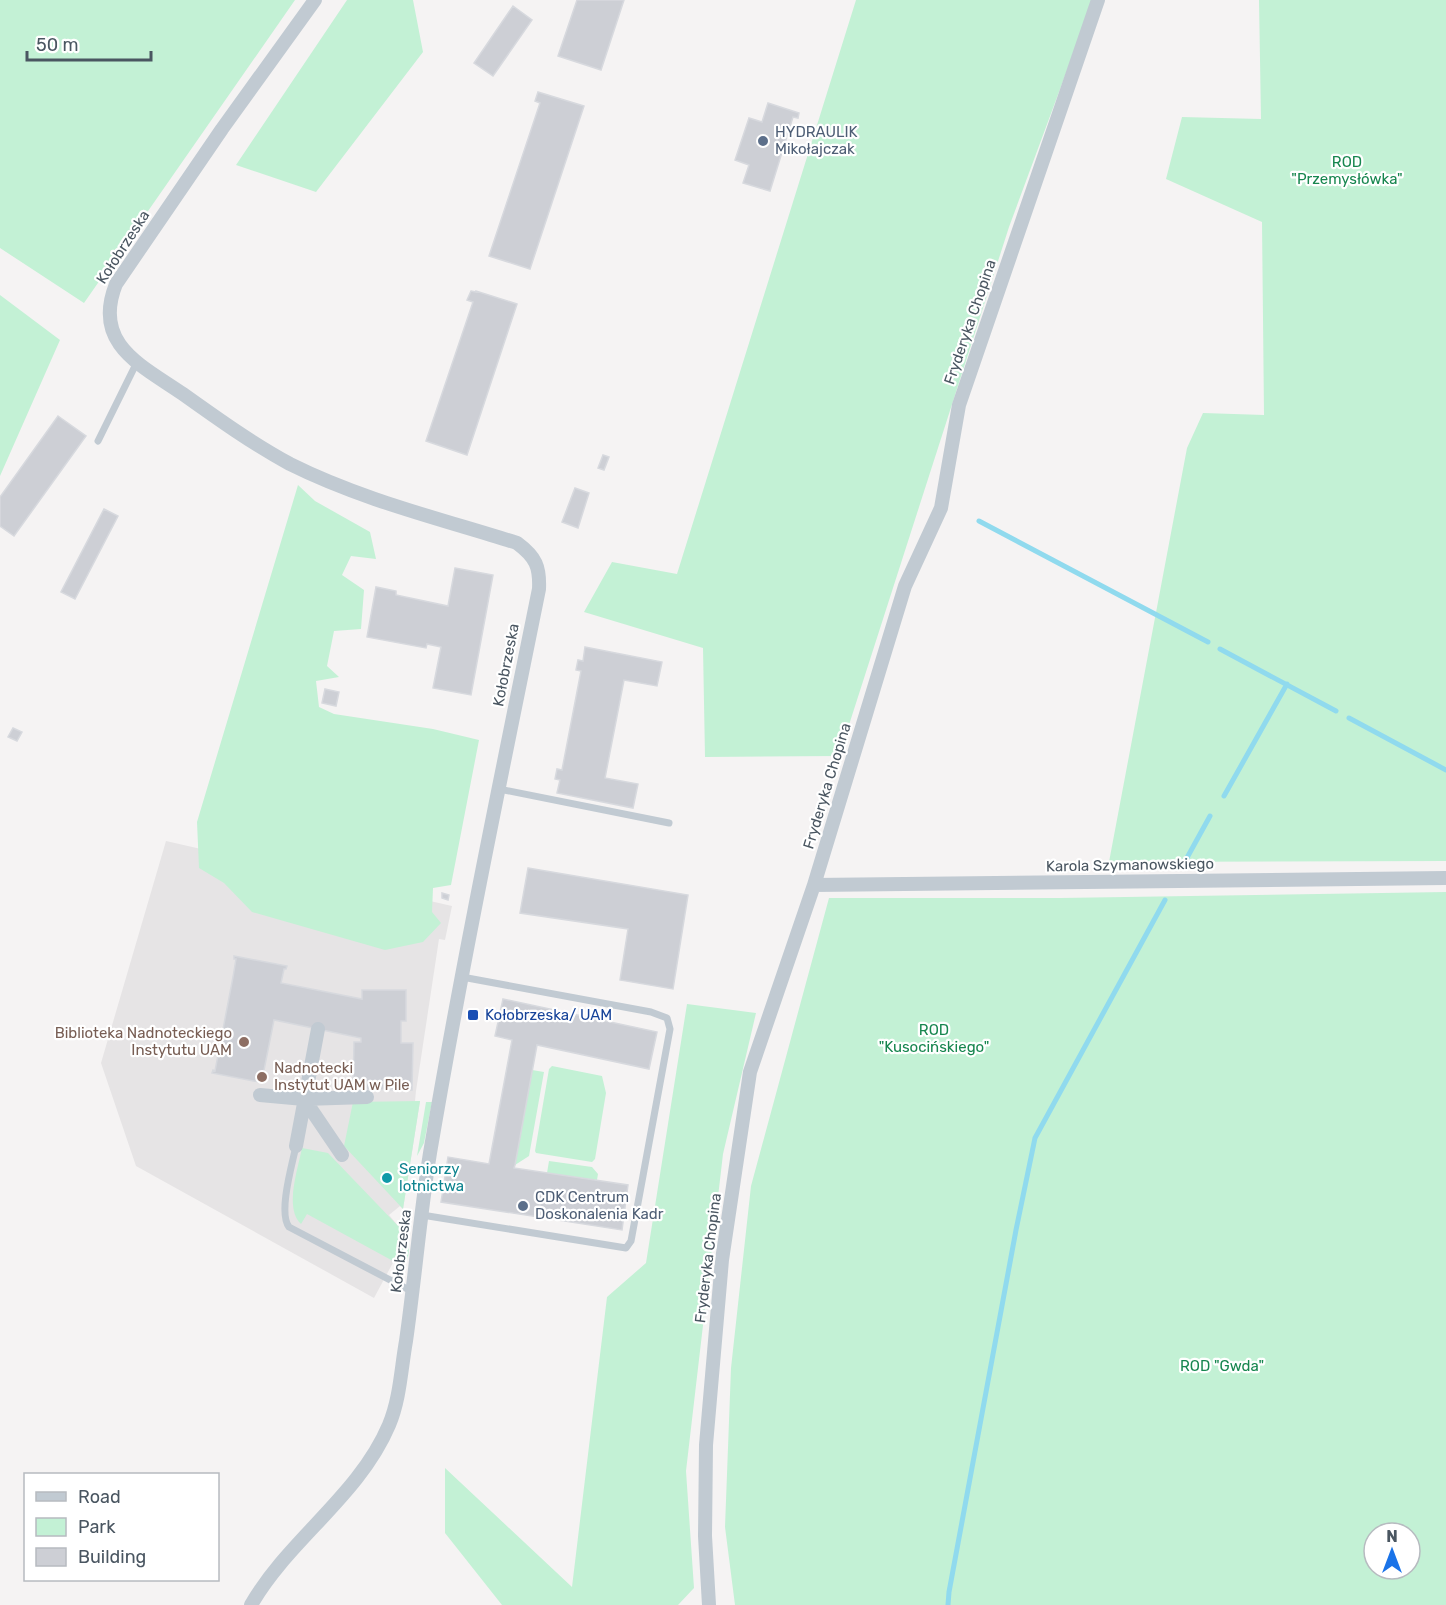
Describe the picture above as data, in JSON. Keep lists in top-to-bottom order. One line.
{"streets":{"street":["Kołobrzeska","Fryderyka Chopina","Karola Szymanowskiego"]},"crossings":[["Fryderyka Chopina","Karola Szymanowskiego"]],"parks":["ROD \"Przemysłówka\"","ROD \"Kusocińskiego\"","ROD \"Gwda\""],"places":{"other":["HYDRAULIK Mikołajczak","Biblioteka Nadnoteckiego Instytutu UAM","Nadnotecki Instytut UAM w Pile","Seniorzy lotnictwa","CDK Centrum Doskonalenia Kadr"],"transit":["Kołobrzeska/ UAM"]},"legend":["Road","Park","Building"],"scale_bar":"50 m","north":"top"}
